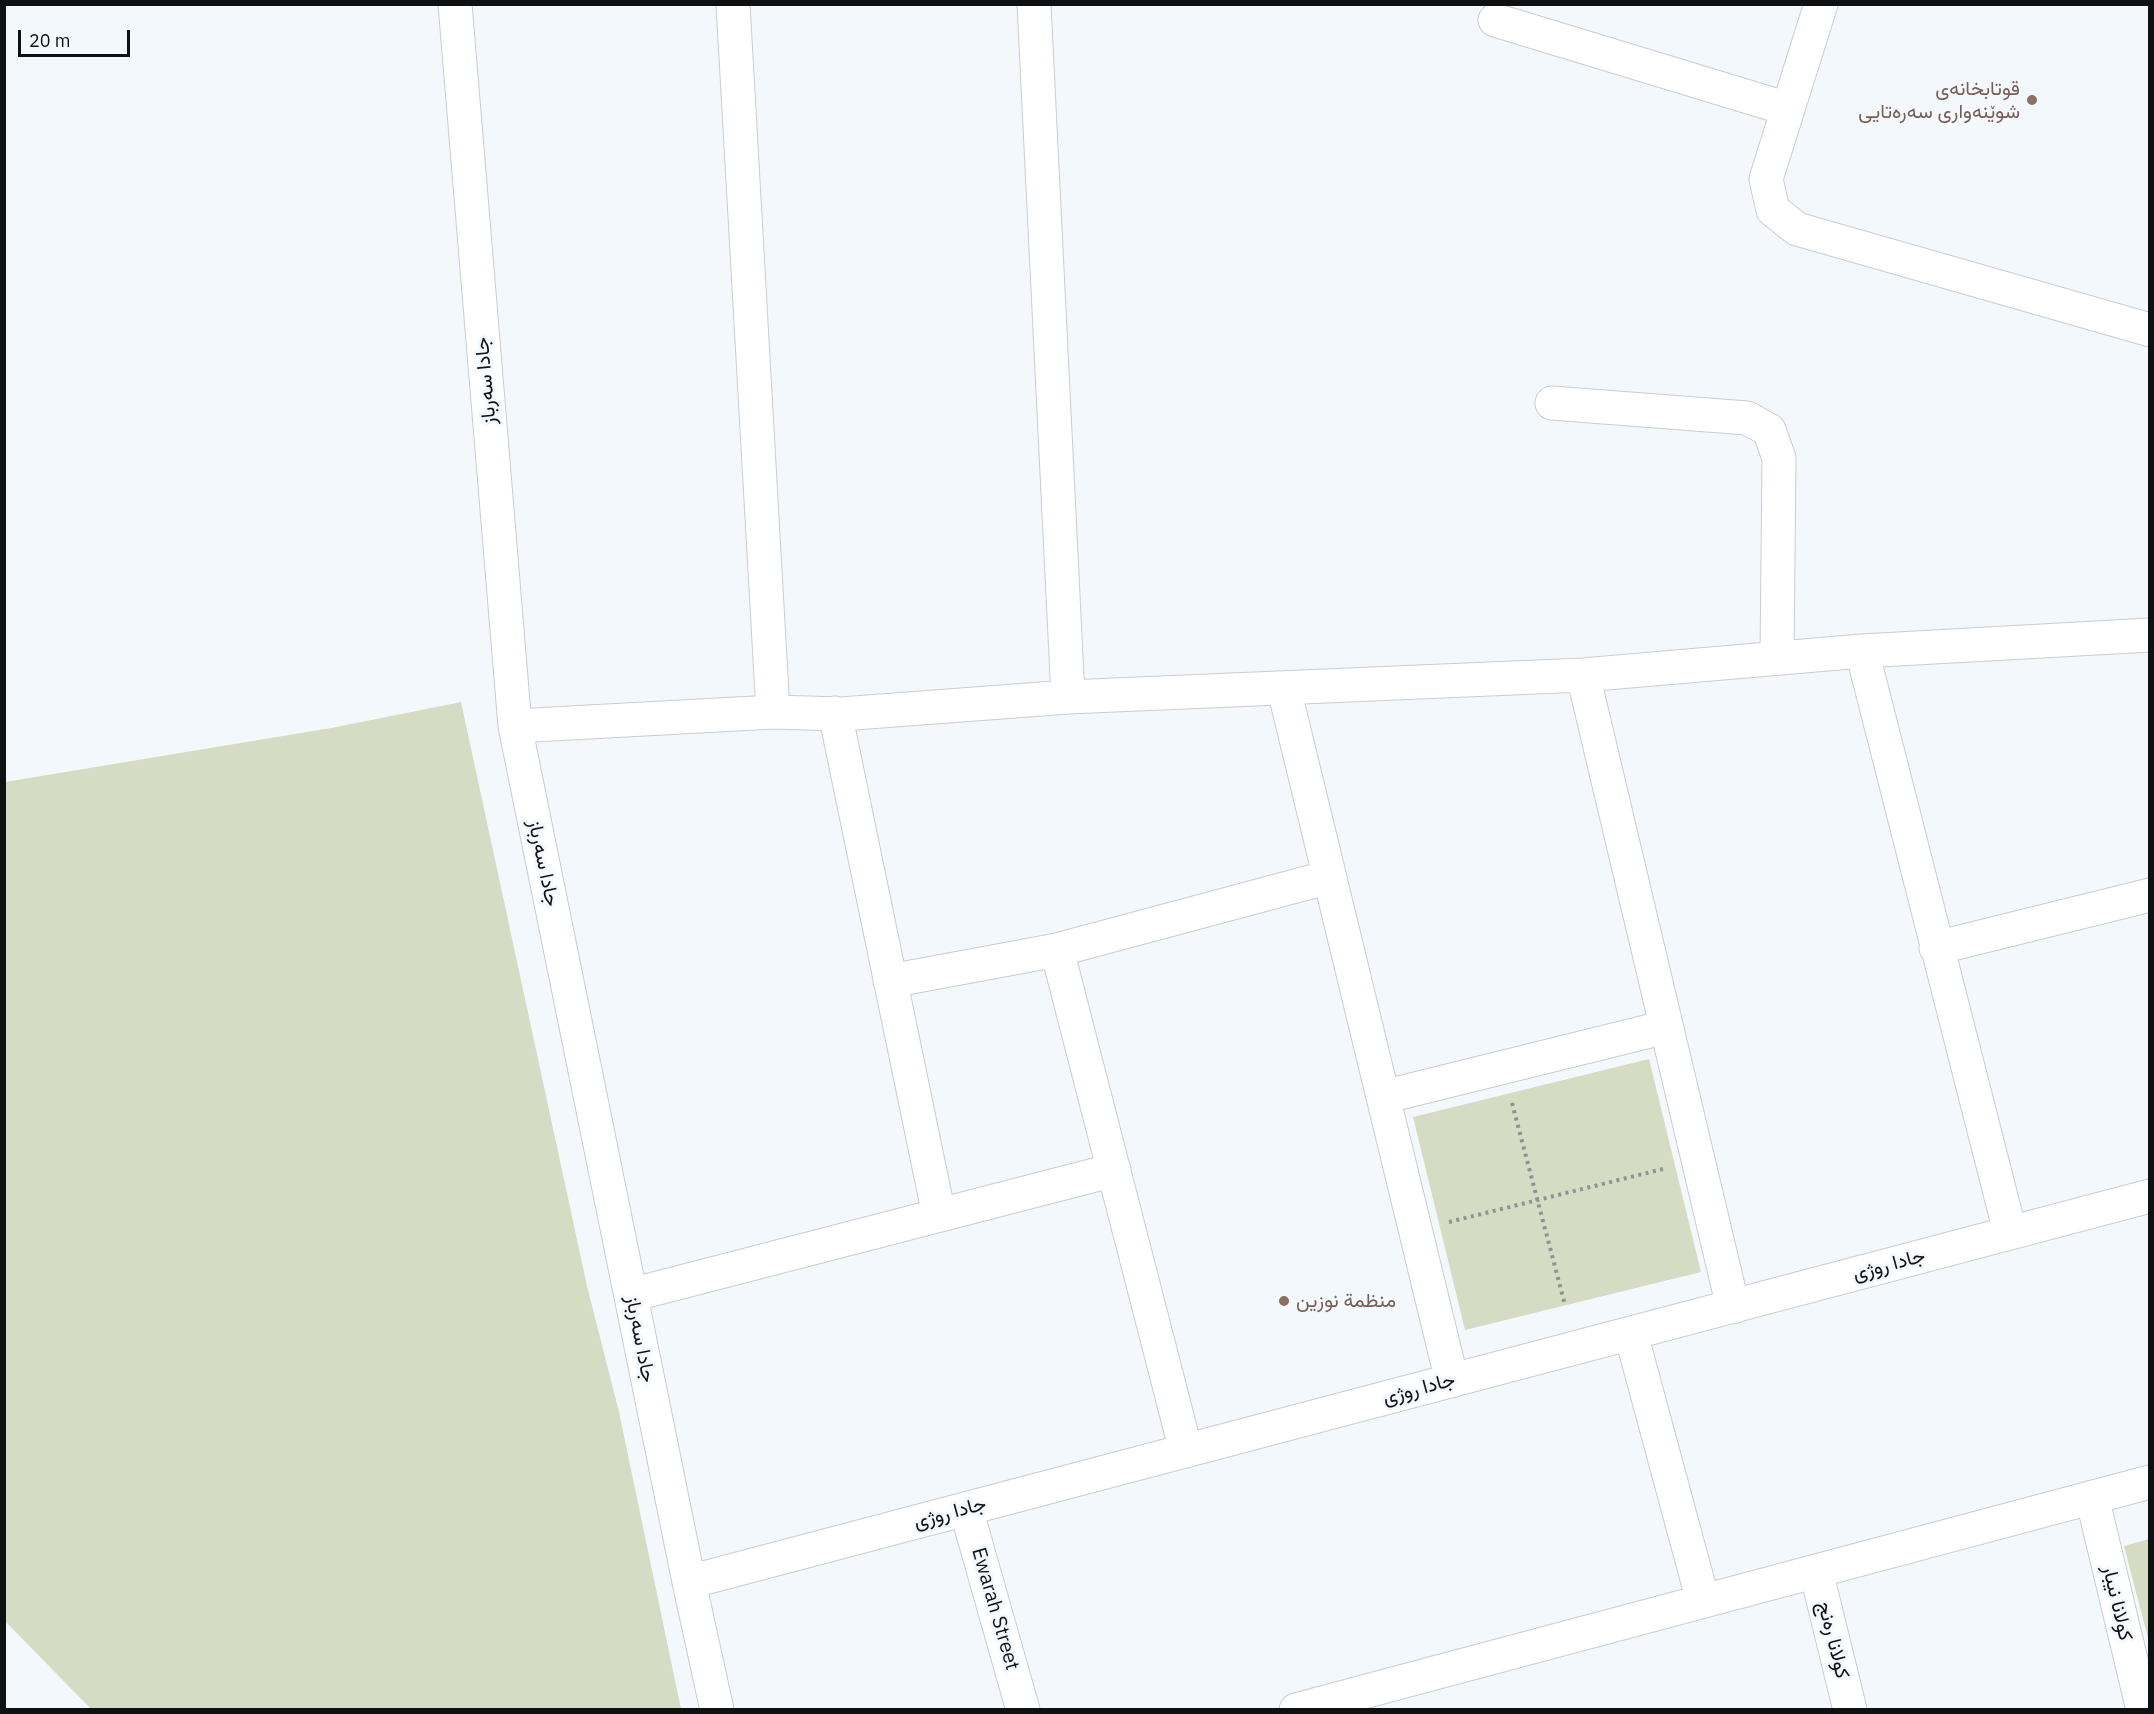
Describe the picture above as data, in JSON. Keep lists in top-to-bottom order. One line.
{"streets":{"street":["جادا سەرباز","جادا روژی","کولانا نیبار","Ewarah Street","کولانا رەنج"]},"crossings":[["جادا سەرباز","جادا روژی"],["جادا روژی","Ewarah Street"]],"places":["قوتابخانەی شوێنەواری سەرەتایی","منظمة نوزين"],"scale_bar":"20 m"}
